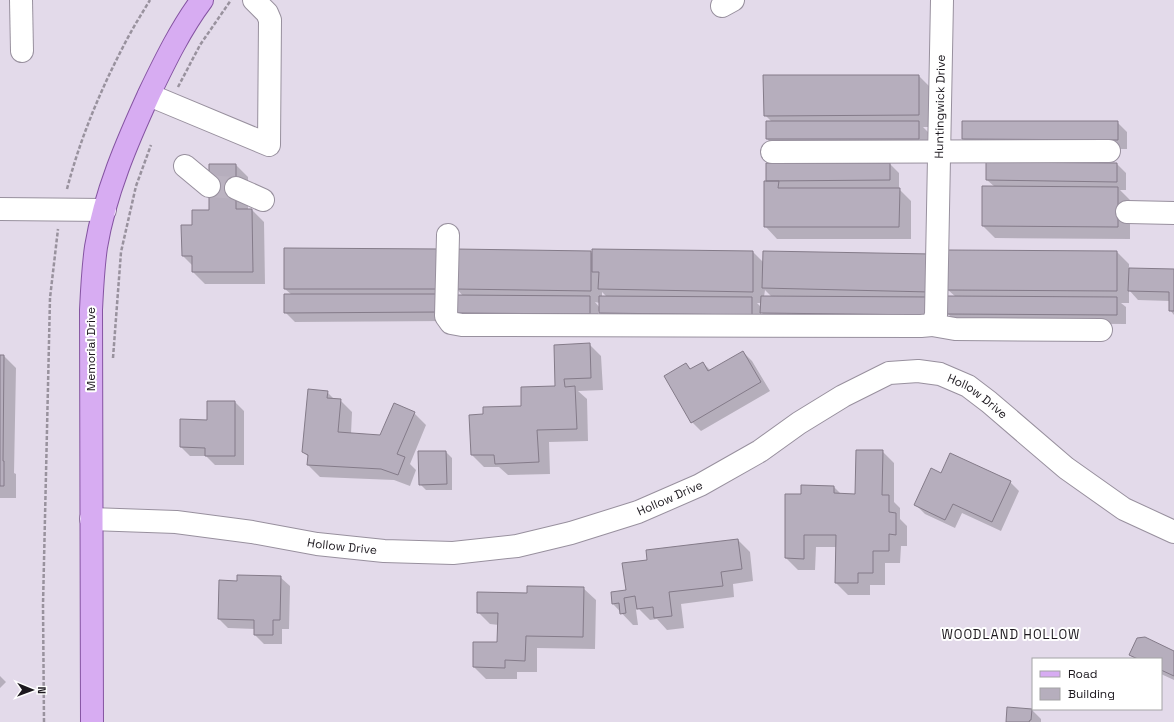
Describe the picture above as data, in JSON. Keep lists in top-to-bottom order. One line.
{"streets":{"main road":["Memorial Drive"],"street":["Huntingwick Drive","Hollow Drive"]},"crossings":[["Memorial Drive","Hollow Drive"]],"districts":["WOODLAND HOLLOW"],"legend":["Road","Building"],"north":"right"}
